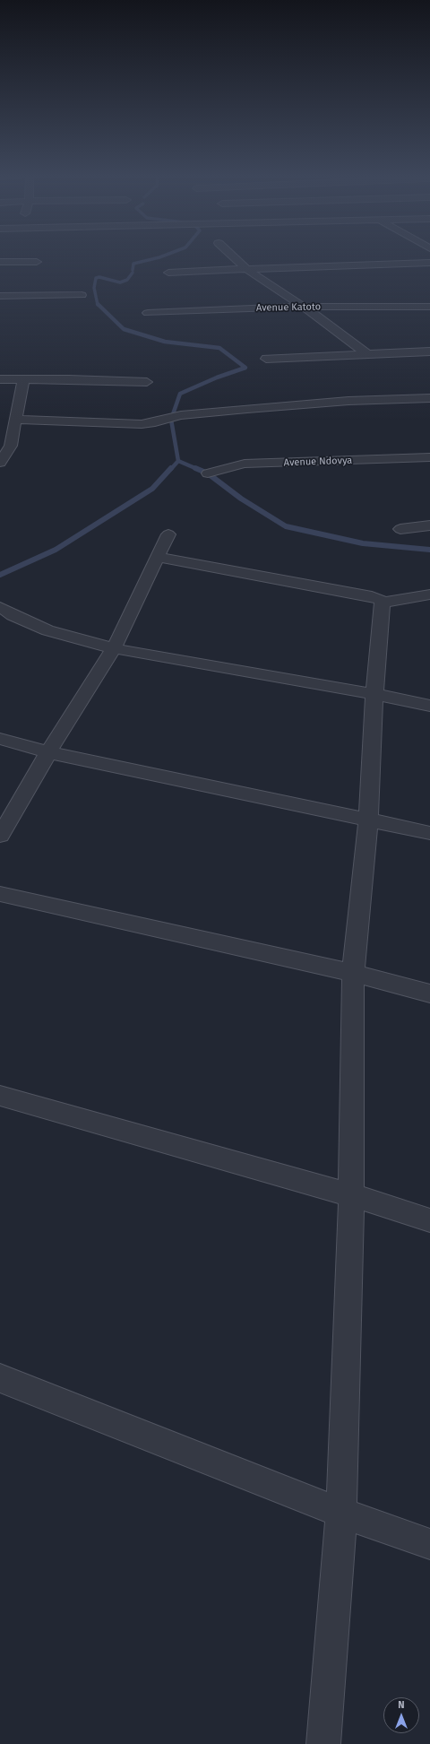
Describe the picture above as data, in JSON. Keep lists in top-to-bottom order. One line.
{"streets":{"street":["Avenue Katoto","Avenue Ndovya"]},"north":"top"}
